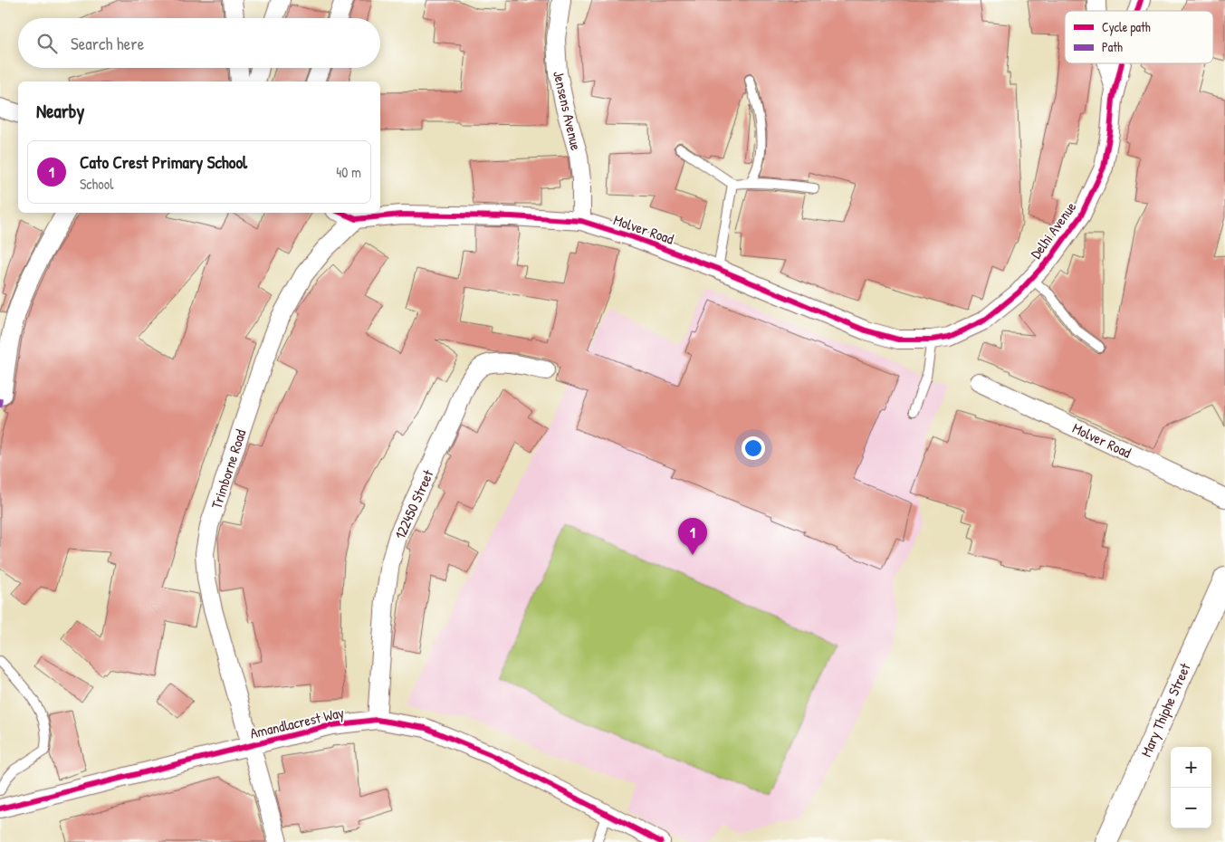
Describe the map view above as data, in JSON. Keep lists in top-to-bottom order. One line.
{"streets":{"street":["Jensens Avenue","Molver Road","Delhi Avenue","Trimborne Road","122450 Street","Mary Thiphe Street","Amandlacrest Way"]},"crossings":[["Jensens Avenue","Molver Road"],["Molver Road","Delhi Avenue"],["Molver Road","Trimborne Road"],["Trimborne Road","Amandlacrest Way"],["122450 Street","Amandlacrest Way"]],"legend":["Cycle path","Path"],"page":{"search":"Search here","heading":"Nearby","list":[{"mark":"1","name":"Cato Crest Primary School","note":"School","value":"40 m"}],"pins":"1","map_buttons":["+","−"]}}
